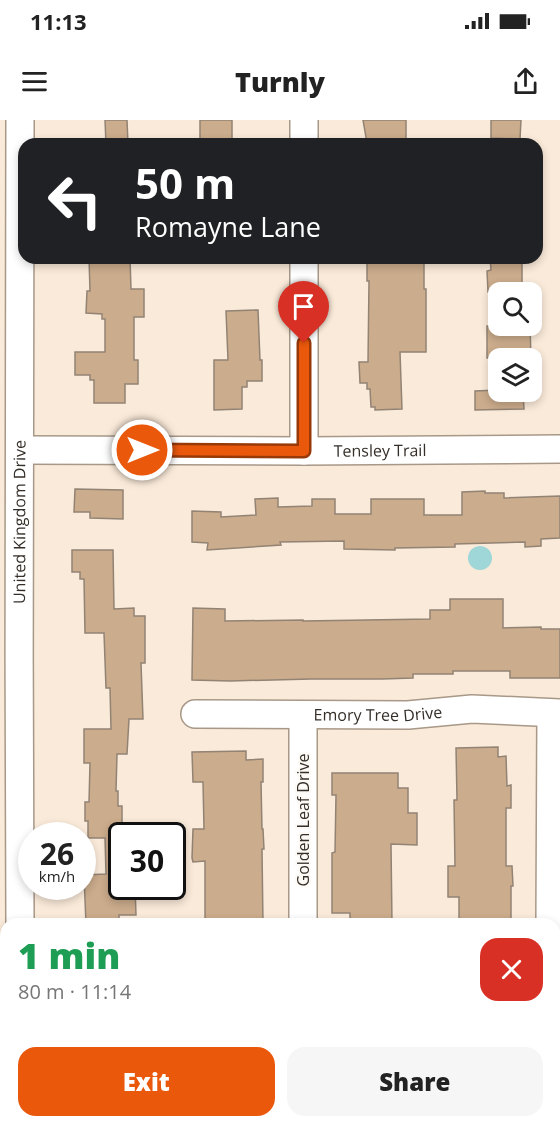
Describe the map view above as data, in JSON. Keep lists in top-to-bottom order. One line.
{"streets":{"street":["Tensley Trail","United Kingdom Drive","Emory Tree Drive","Golden Leaf Drive"]},"crossings":[["Tensley Trail","United Kingdom Drive"],["Emory Tree Drive","Golden Leaf Drive"]],"page":{"status":"11:13","header":"Turnly","turn":["50 m","Romayne Lane"],"speed":"26 km/h","limit":"30","heading":["1 min","80 m · 11:14"],"buttons":["Exit","Share"]}}
